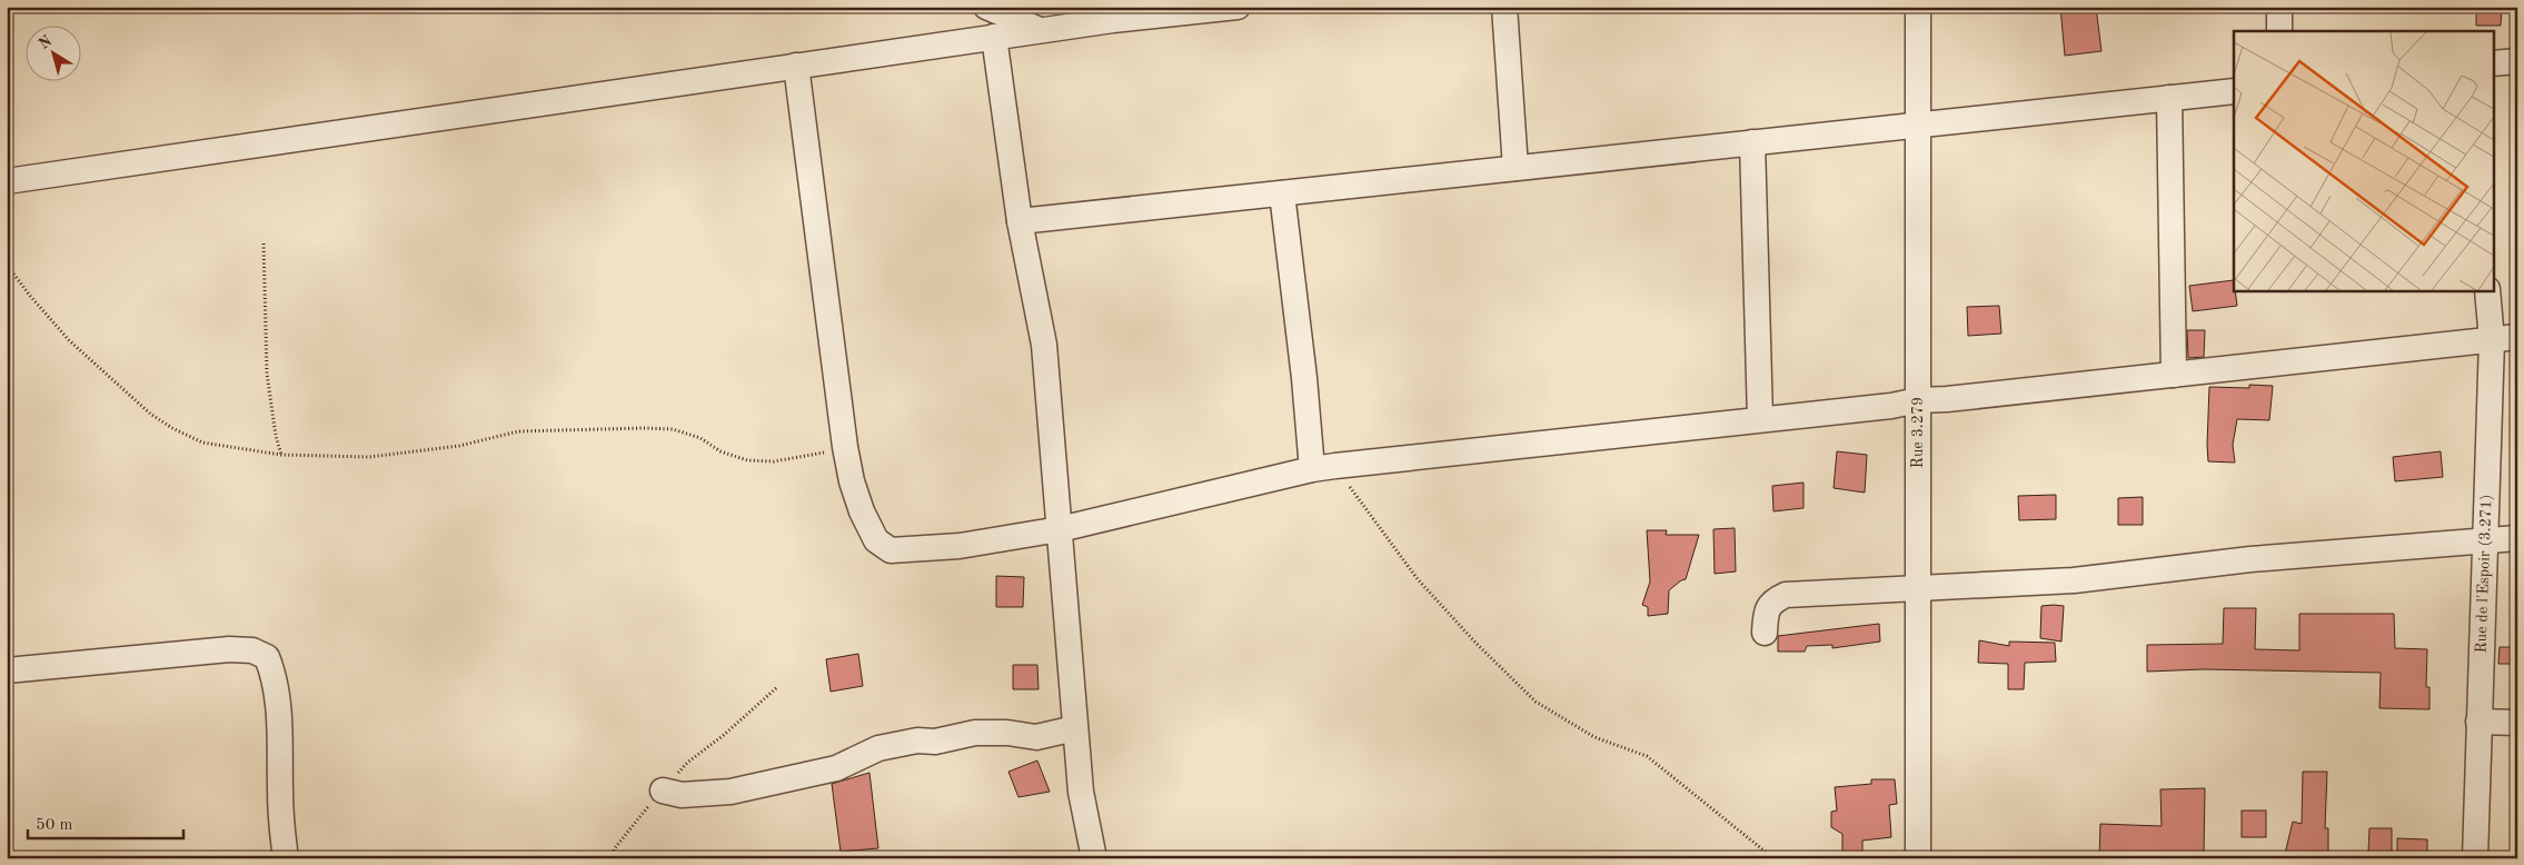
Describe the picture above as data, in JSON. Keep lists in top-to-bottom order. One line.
{"streets":{"street":["Rue 3.279","Rue de l'Espoir (3.271)"]},"scale_bar":"50 m","north":"top left"}
